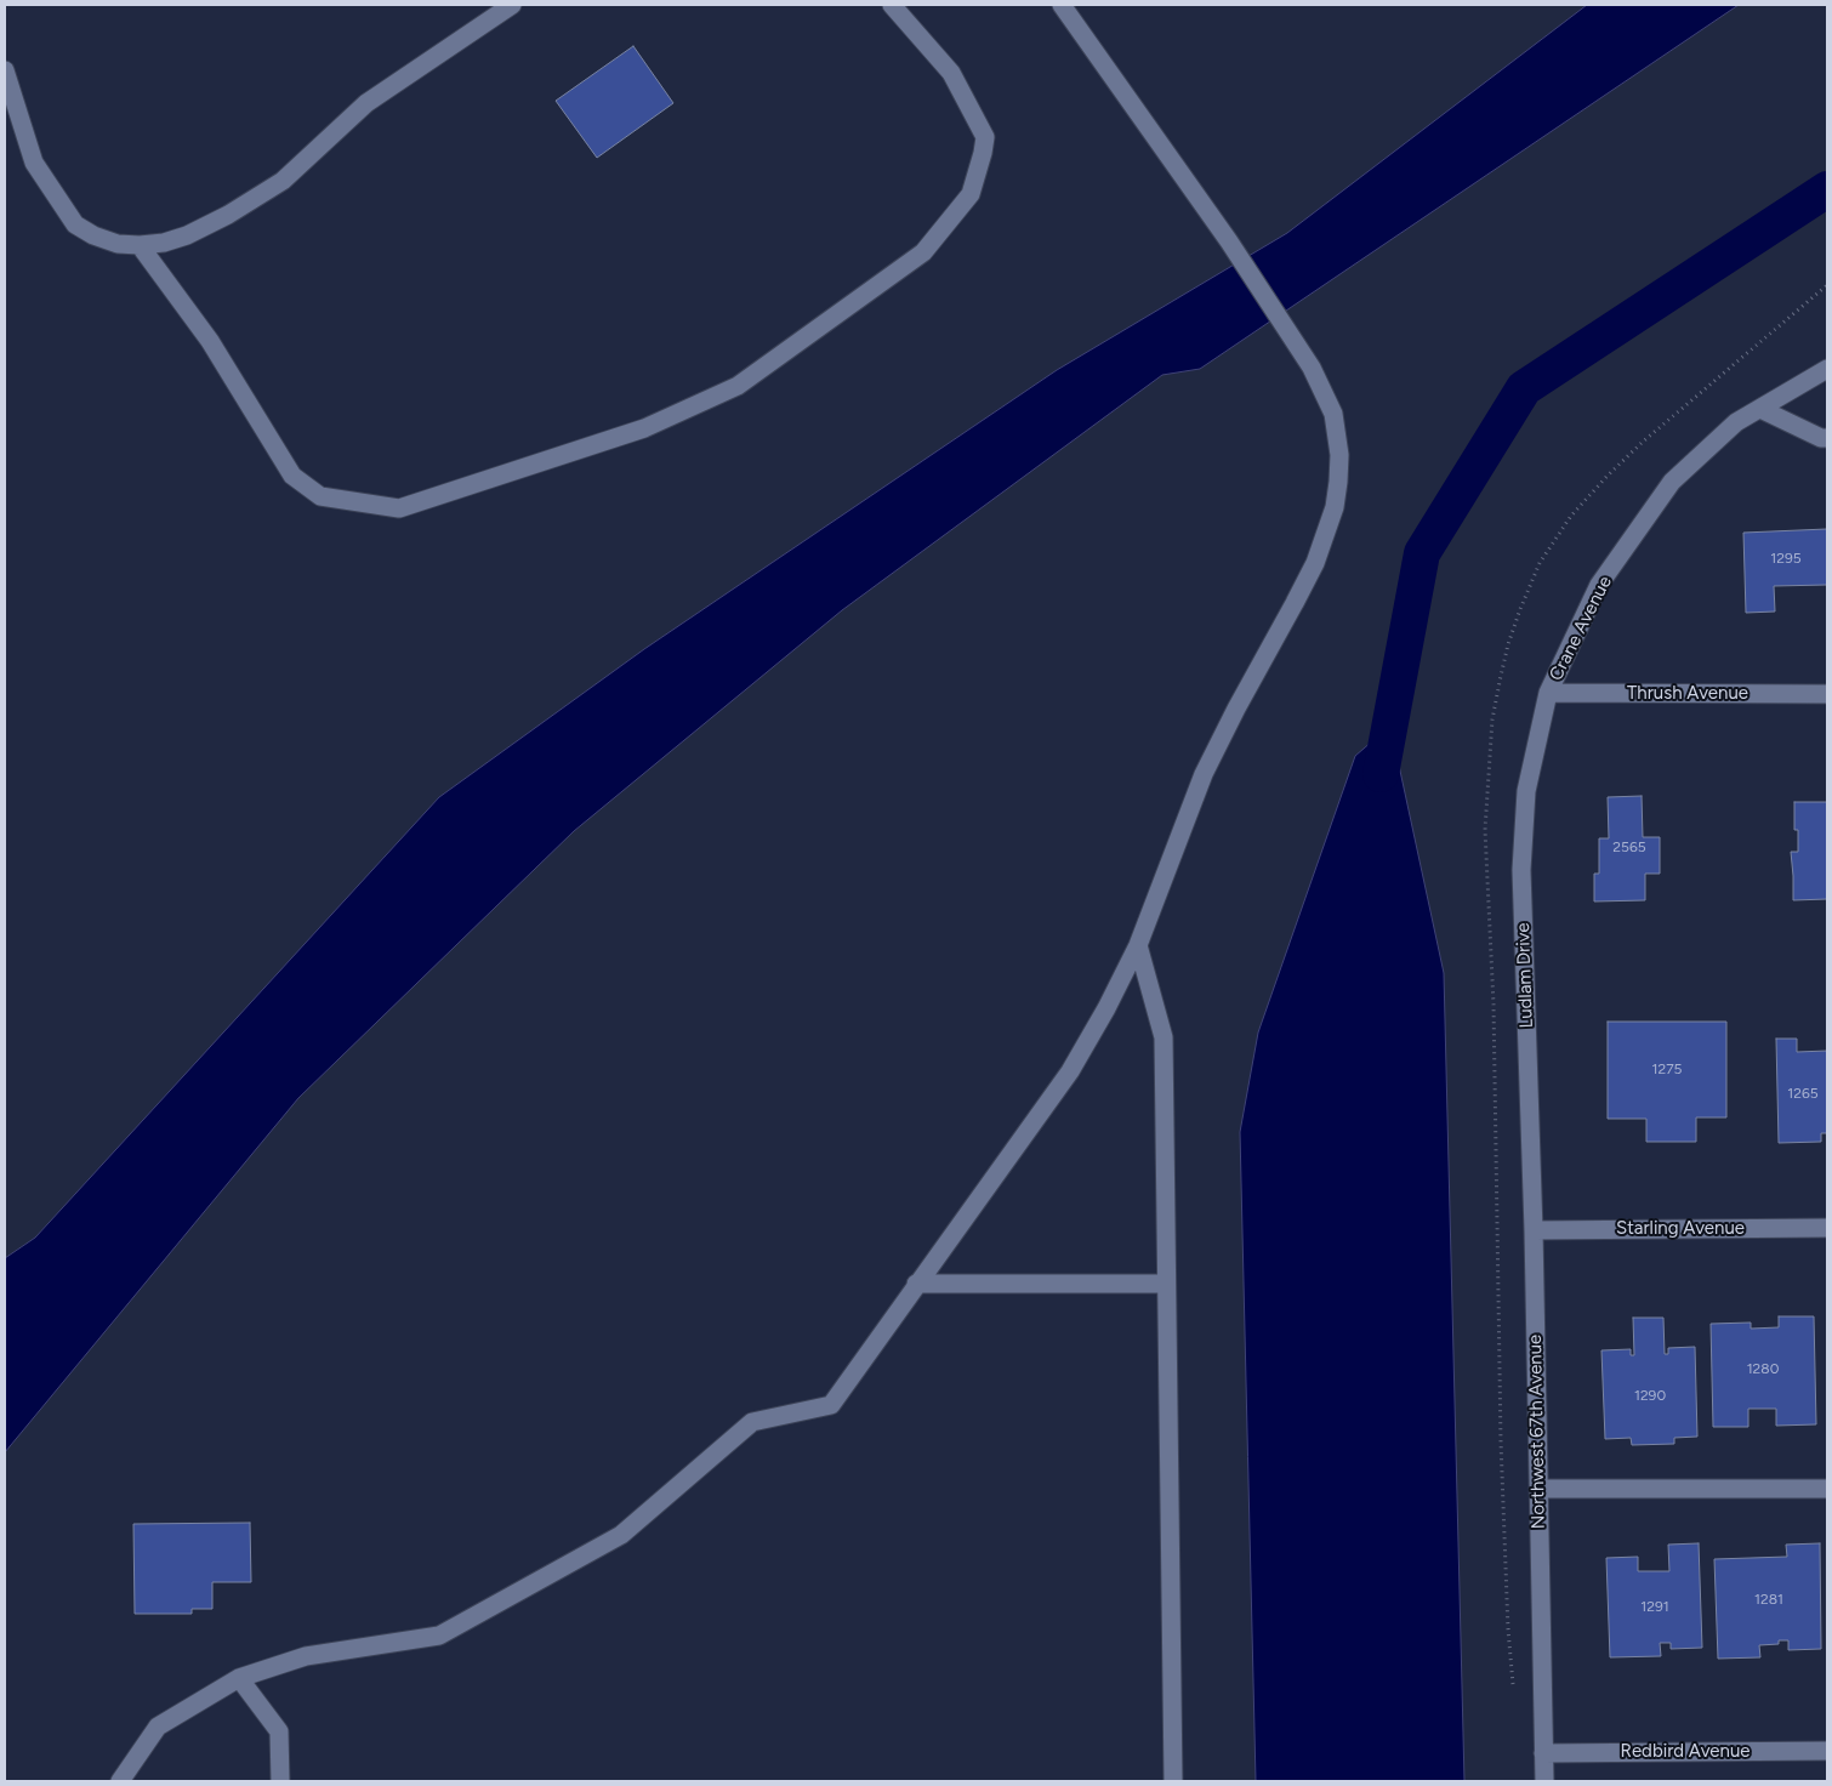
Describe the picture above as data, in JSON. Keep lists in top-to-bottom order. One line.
{"streets":{"street":["Crane Avenue","Thrush Avenue","Ludlam Drive","Starling Avenue","Northwest 67th Avenue","Redbird Avenue"]},"crossings":[["Crane Avenue","Thrush Avenue"],["Crane Avenue","Ludlam Drive"],["Ludlam Drive","Northwest 67th Avenue"],["Starling Avenue","Northwest 67th Avenue"],["Northwest 67th Avenue","Redbird Avenue"]],"house_numbers":["1295","2565","1275","1265","1280","1290","1281","1291"]}
